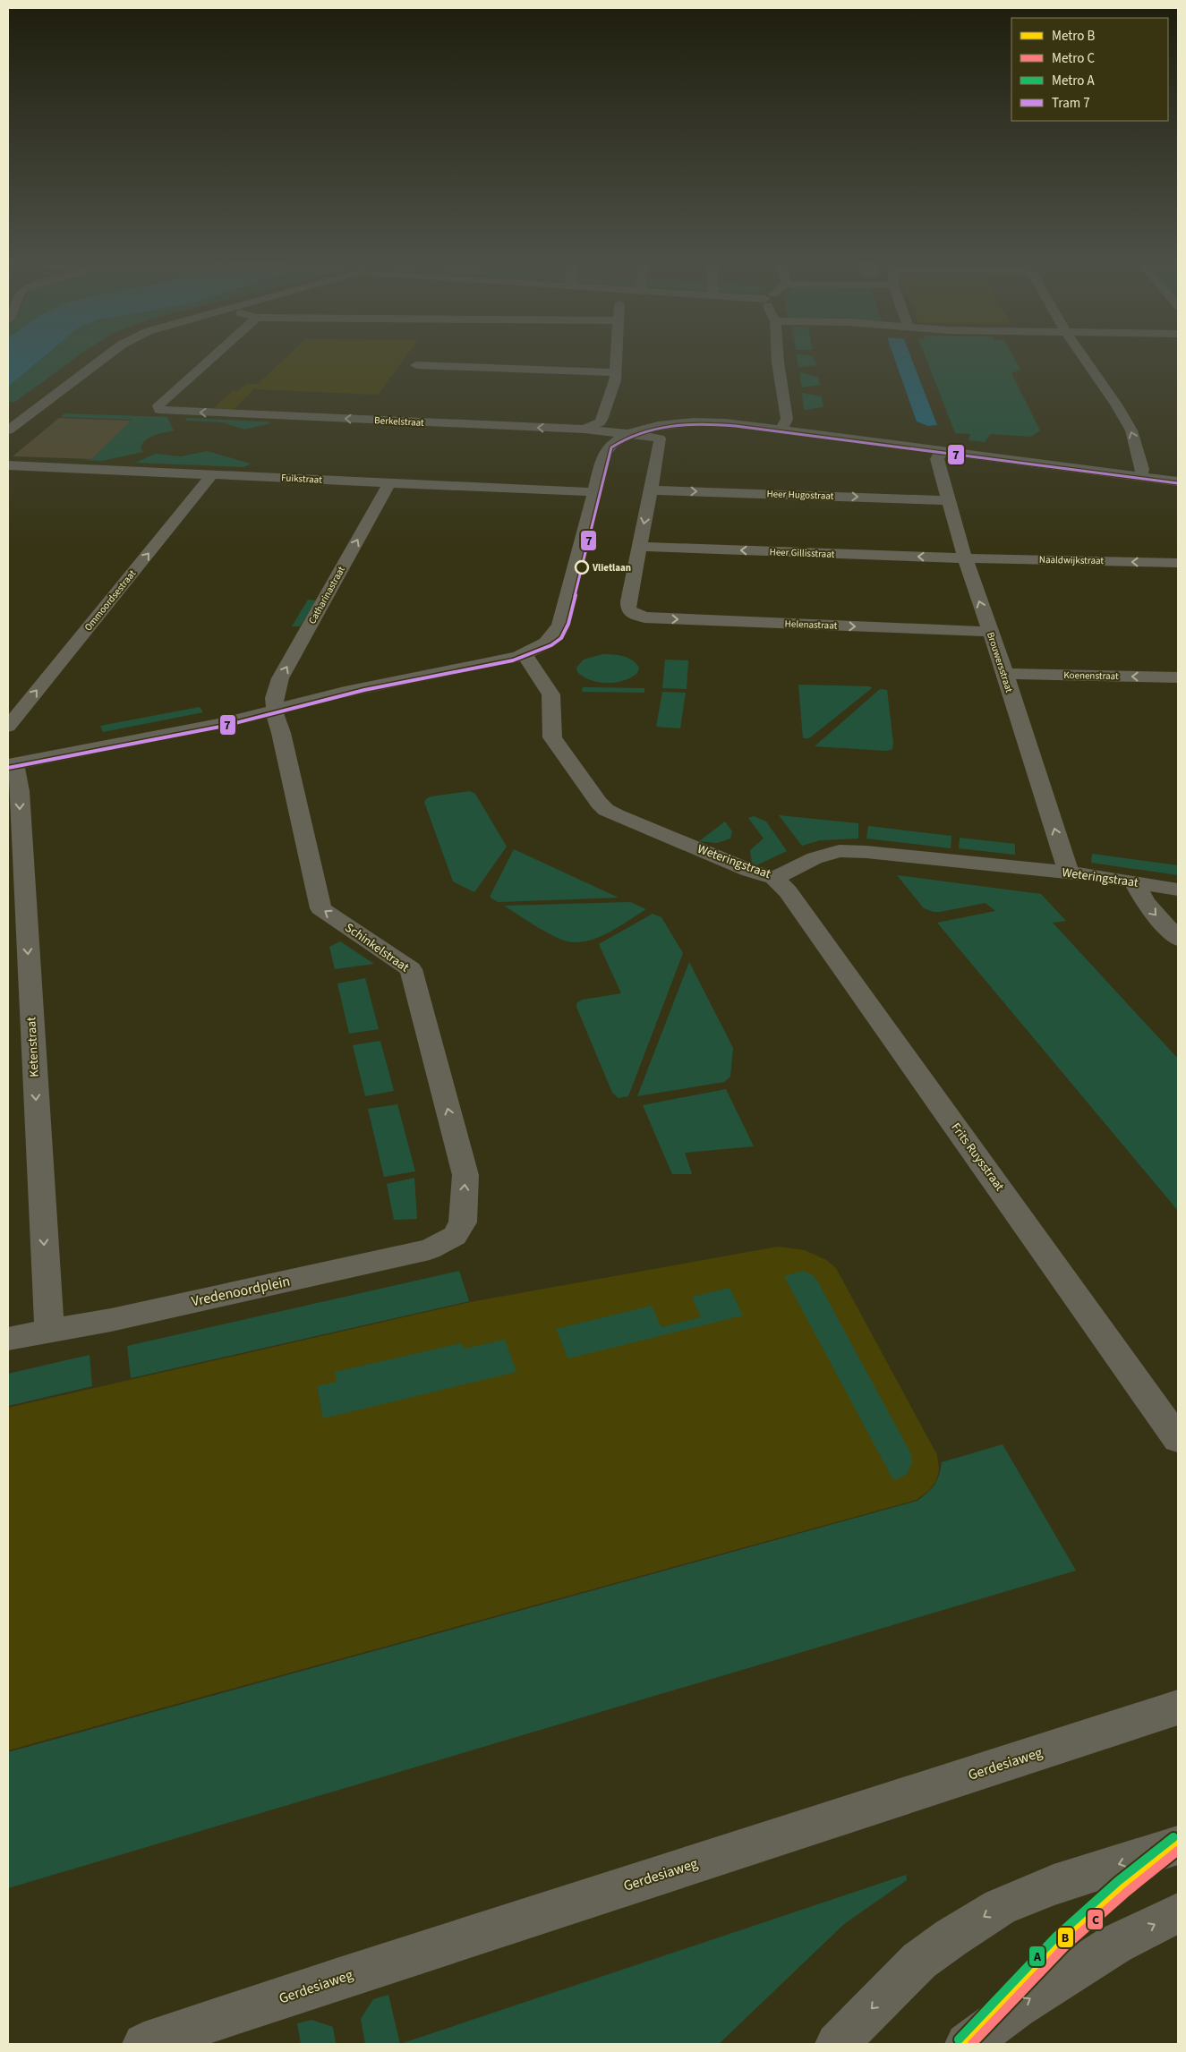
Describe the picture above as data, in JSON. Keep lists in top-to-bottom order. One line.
{"streets":{"street":["Berkelstraat","Fuikstraat","Heer Hugostraat","Heer Gillisstraat","Naaldwijkstraat","Catharinastraat","Ommoordsestraat","Helenastraat","Brouwersstraat","Koenenstraat","Weteringstraat","Schinkelstraat","Ketenstraat","Frits Ruysstraat","Vredenoordplein","Gerdesiaweg"]},"crossings":[["Fuikstraat","Catharinastraat"],["Fuikstraat","Ommoordsestraat"],["Heer Hugostraat","Brouwersstraat"],["Heer Gillisstraat","Naaldwijkstraat"],["Heer Gillisstraat","Helenastraat"],["Heer Gillisstraat","Brouwersstraat"],["Naaldwijkstraat","Brouwersstraat"],["Catharinastraat","Schinkelstraat"],["Helenastraat","Brouwersstraat"],["Brouwersstraat","Koenenstraat"],["Brouwersstraat","Weteringstraat"],["Weteringstraat","Frits Ruysstraat"],["Schinkelstraat","Vredenoordplein"],["Ketenstraat","Vredenoordplein"]],"one_way":["Ommoordsestraat","Brouwersstraat","Schinkelstraat","Ketenstraat"],"places":["Vlietlaan"],"lines":["tram line 7","metro line A","metro line B","metro line C"],"legend":["Metro B","Metro C","Metro A","Tram 7"]}
